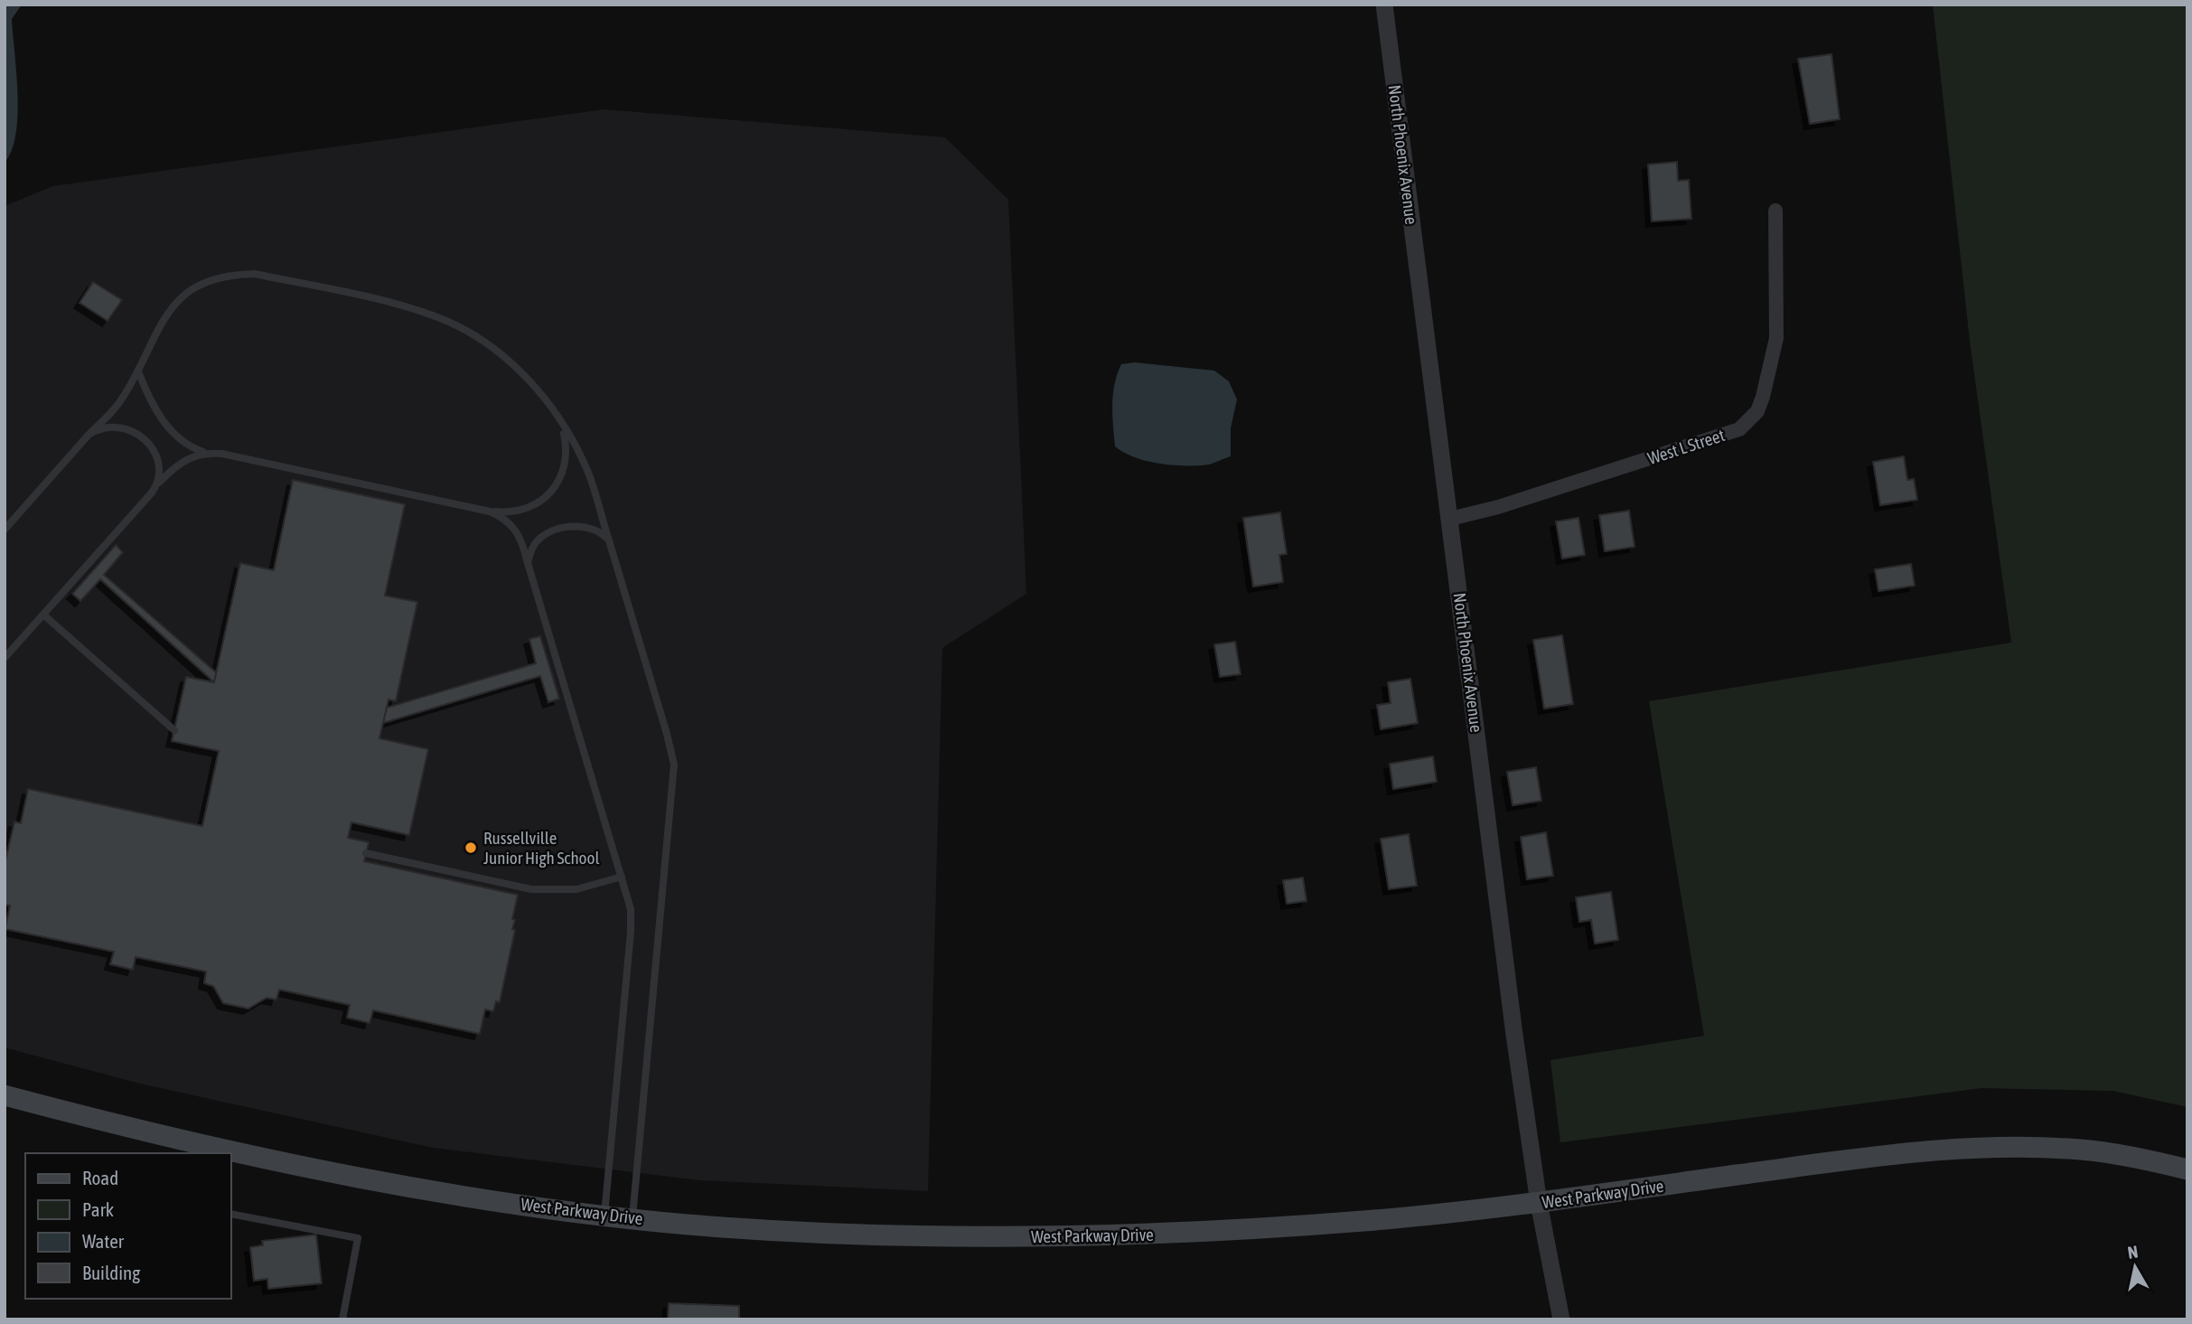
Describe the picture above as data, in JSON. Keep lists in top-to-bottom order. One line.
{"streets":{"main road":["West Parkway Drive"],"street":["North Phoenix Avenue","West L Street"]},"crossings":[["North Phoenix Avenue","West L Street"],["North Phoenix Avenue","West Parkway Drive"]],"places":["Russellville Junior High School"],"legend":["Road","Park","Water","Building"],"north":"top"}
